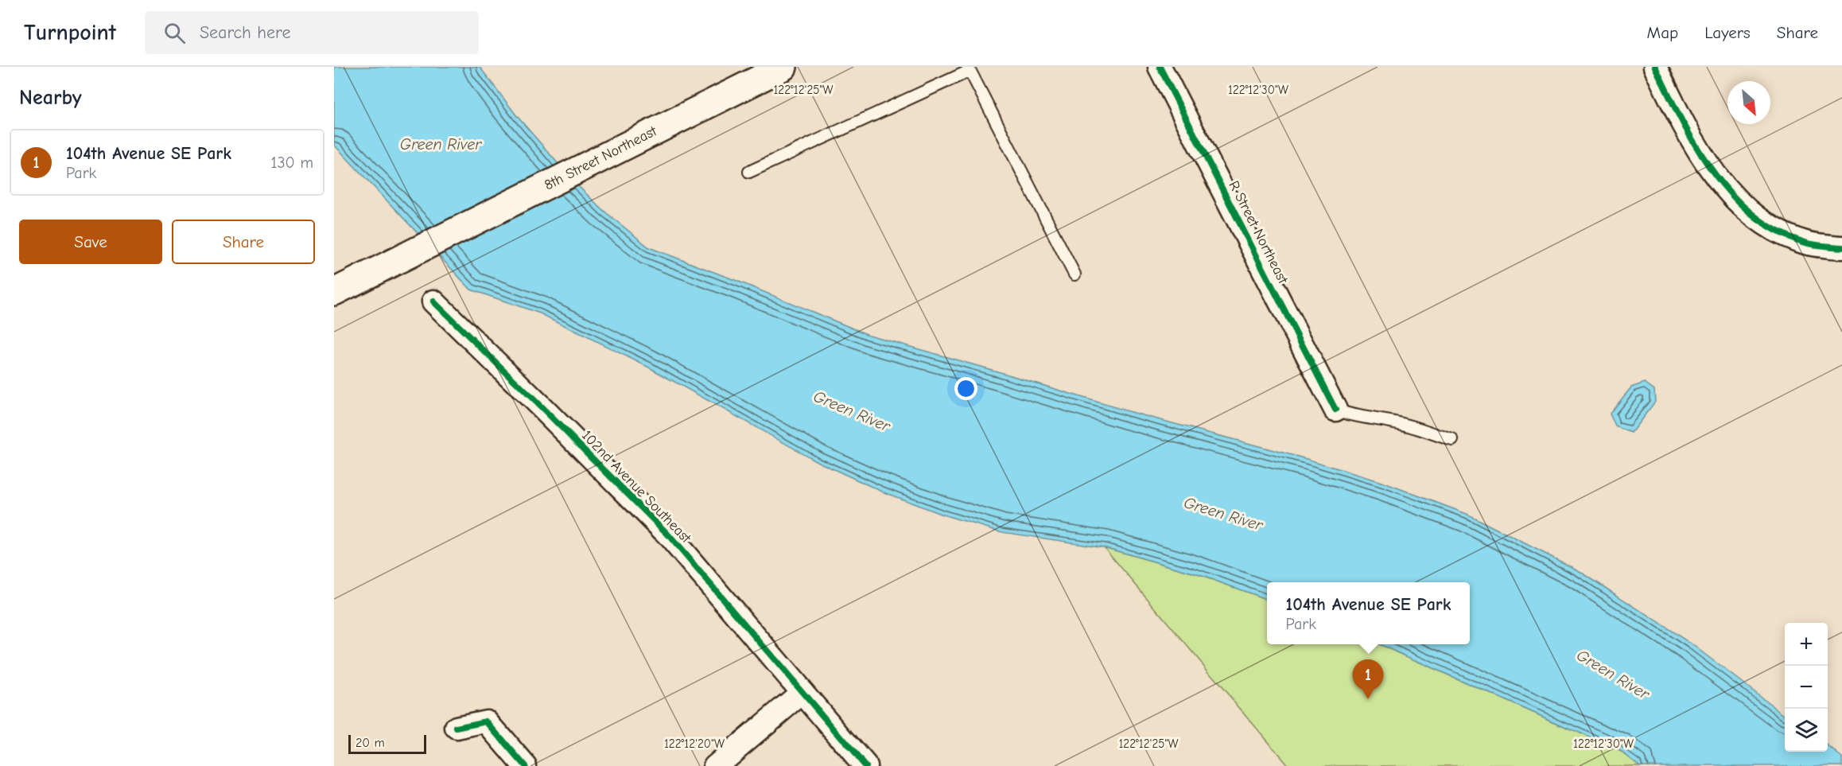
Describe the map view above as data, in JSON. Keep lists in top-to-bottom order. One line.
{"streets":{"main road":["8th Street Northeast"],"street":["R Street Northeast","102nd Avenue Southeast"]},"water":["Green River"],"scale_bar":"20 m","north":"bottom right","page":{"header":"Turnpoint","search":"Search here","nav":["Map","Layers","Share"],"heading":"Nearby","list":[{"mark":"1","name":"104th Avenue SE Park","note":"Park","value":"130 m"}],"buttons":["Save","Share"],"popup":["104th Avenue SE Park","Park"],"map_buttons":["+","−"],"pins":"1","scale":"20 m"},"coordinates":["122°12'25\"W","122°12'30\"W","122°12'20\"W"]}
